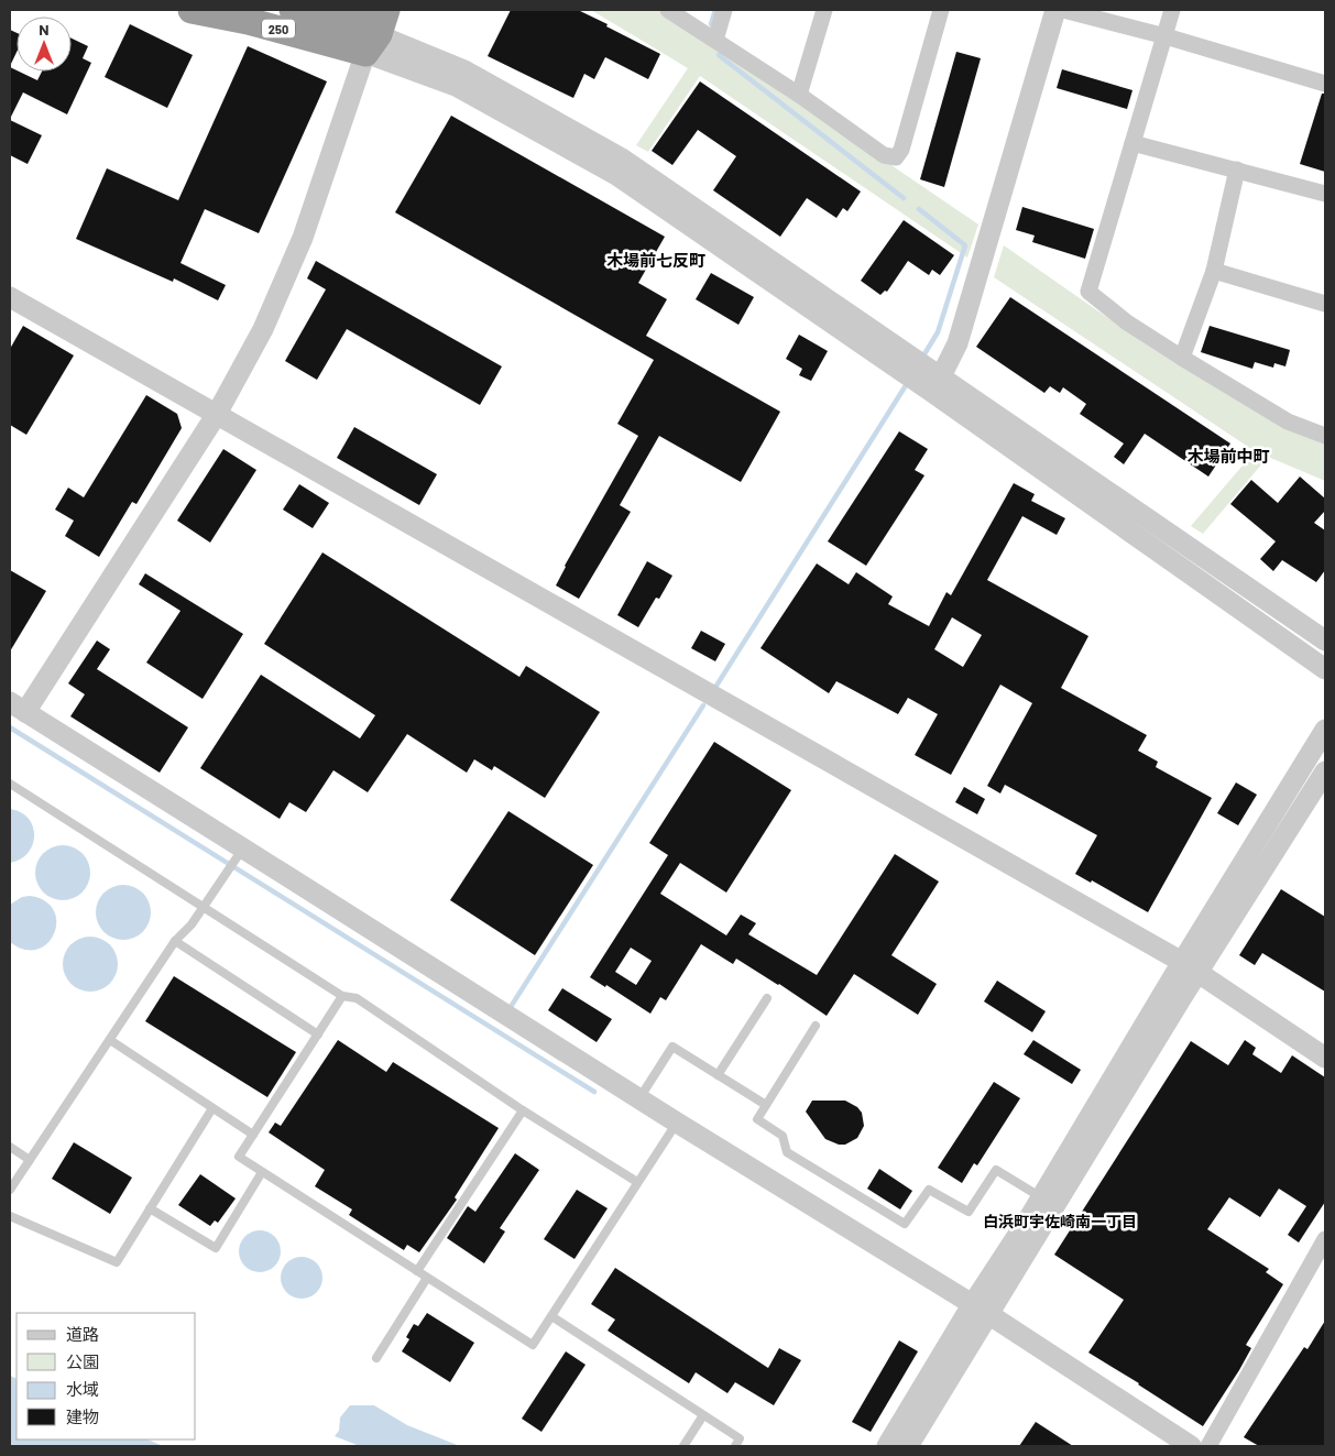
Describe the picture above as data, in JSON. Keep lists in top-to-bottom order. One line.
{"streets":{"highway":["250"]},"districts":["木場前七反町","木場前中町","白浜町宇佐崎南一丁目"],"legend":["道路","公園","水域","建物"],"north":"top"}
